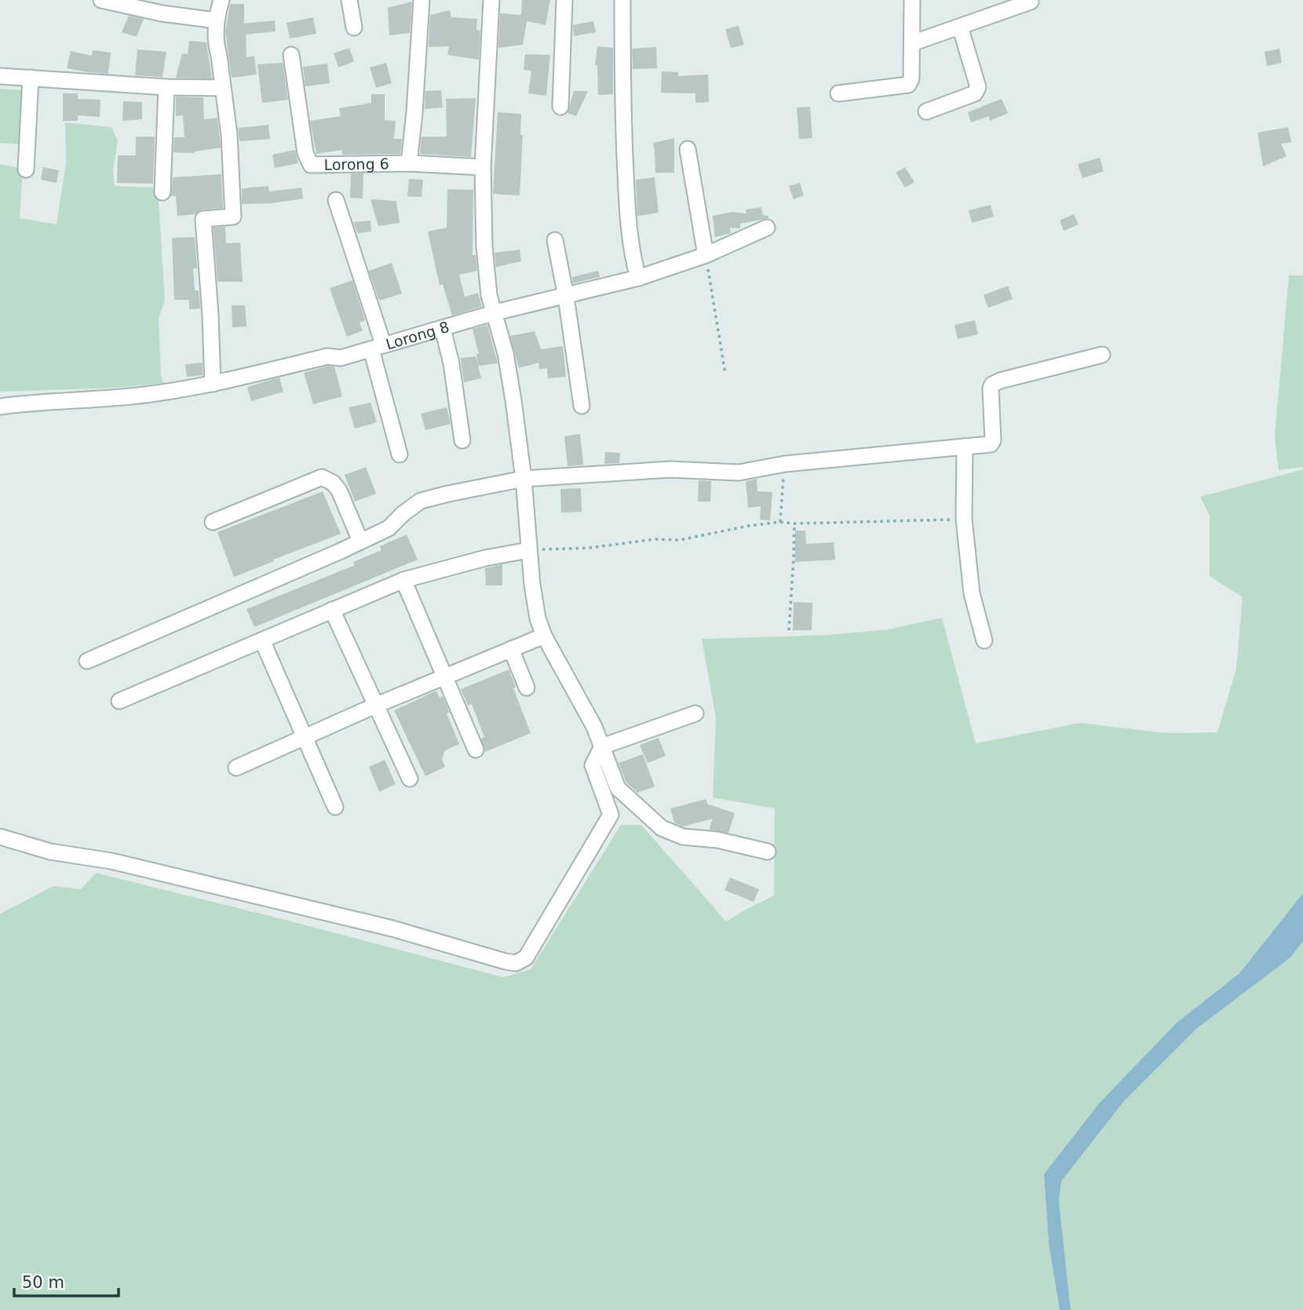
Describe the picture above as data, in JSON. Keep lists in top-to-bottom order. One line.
{"streets":{"street":["Lorong 6","Lorong 8"]},"scale_bar":"50 m"}
